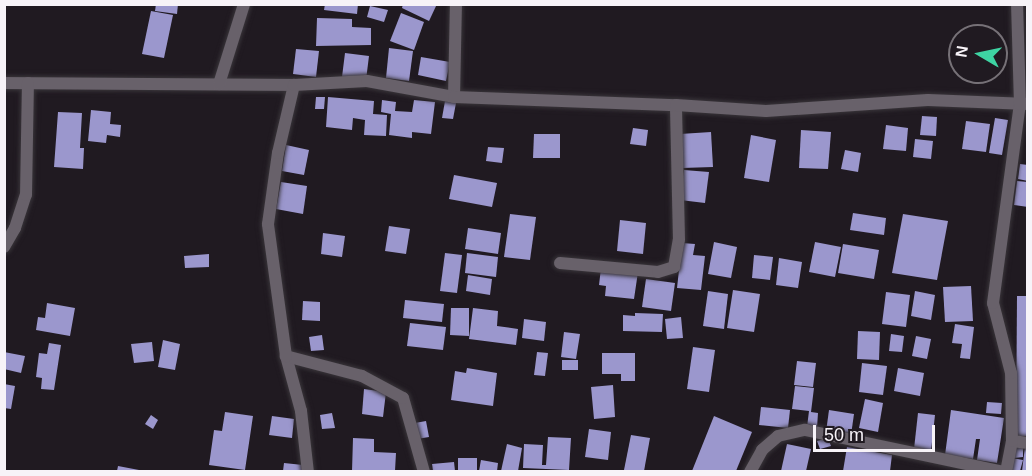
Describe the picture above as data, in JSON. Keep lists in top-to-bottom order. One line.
{"scale_bar":"50 m","north":"left"}
